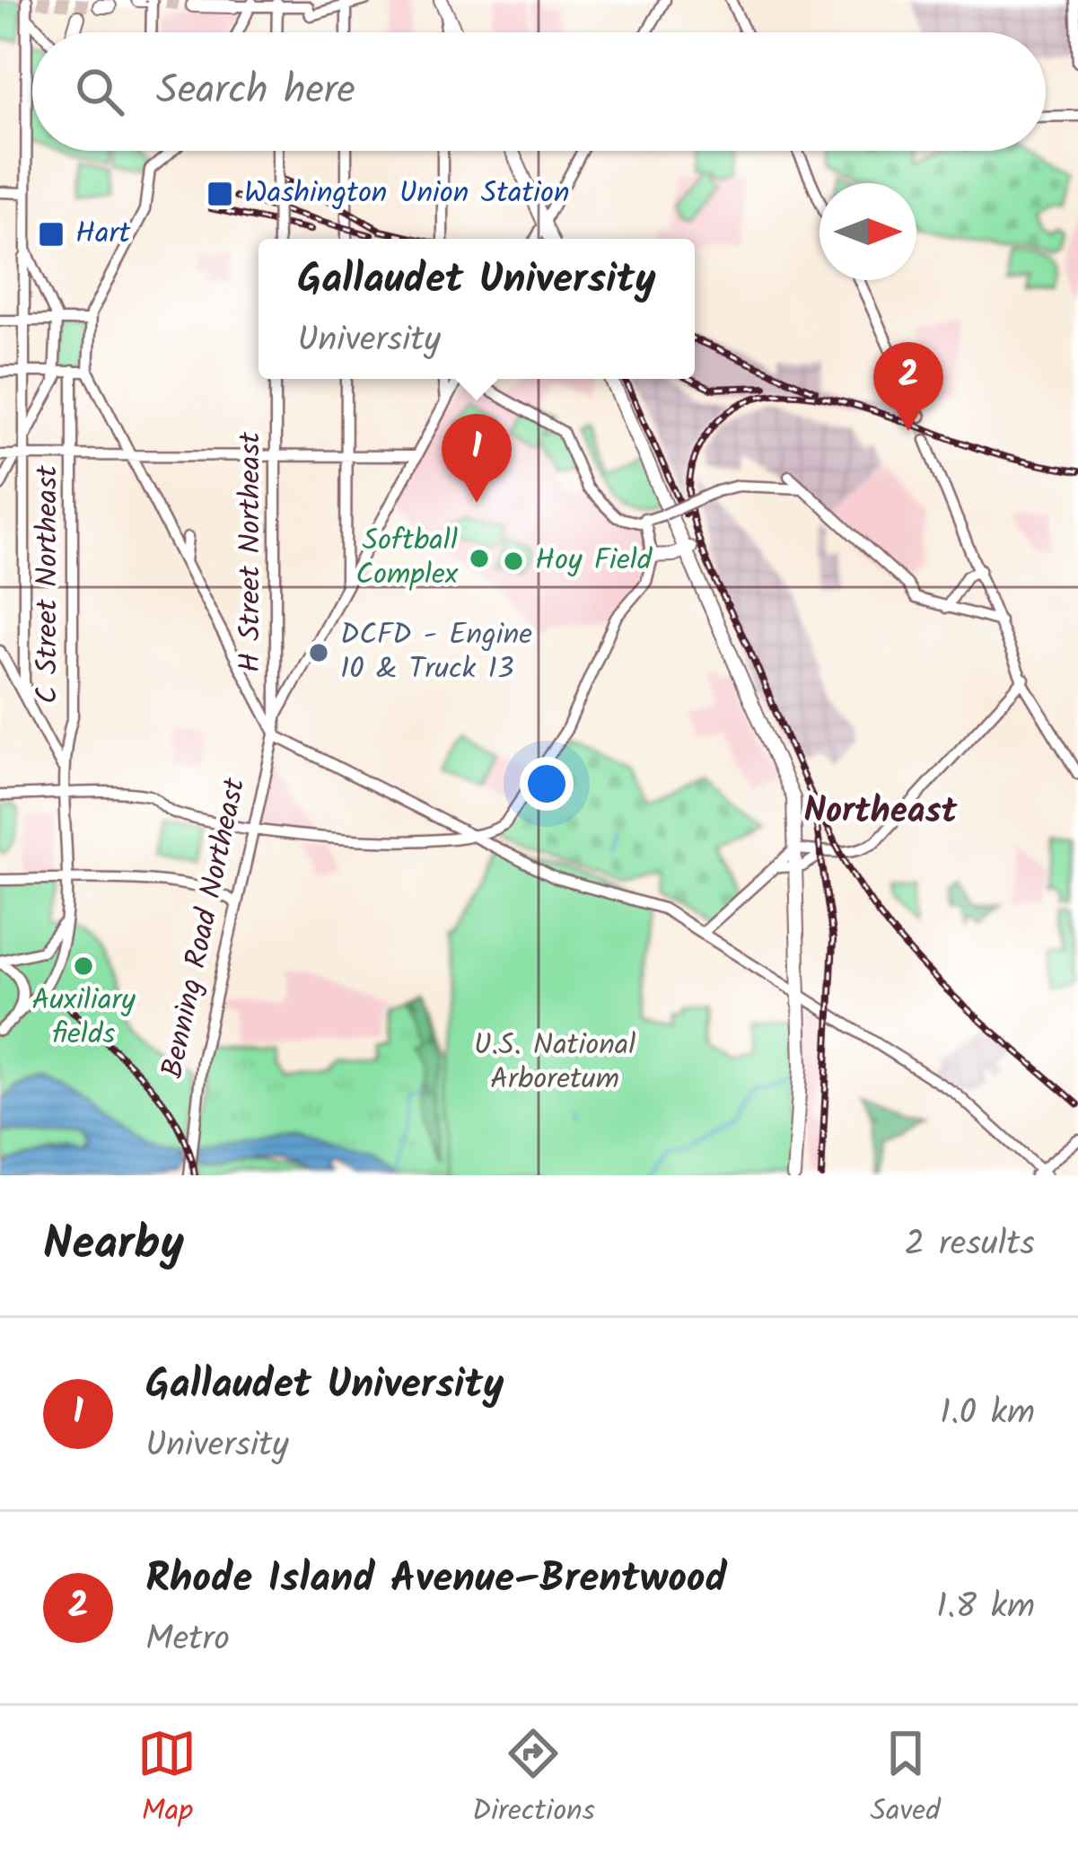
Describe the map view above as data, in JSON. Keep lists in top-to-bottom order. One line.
{"streets":{"main road":["H Street Northeast","C Street Northeast","Benning Road Northeast"]},"crossings":[["H Street Northeast","Benning Road Northeast"]],"districts":["Northeast"],"parks":["U.S. National Arboretum"],"places":{"transit":["Washington Union Station","Hart"],"other":["Softball Complex","Hoy Field","DCFD - Engine 10 & Truck 13","Auxiliary fields"]},"north":"right","page":{"search":"Search here","popup":["Gallaudet University","University"],"pins":["2","1"],"heading":["Nearby","2 results"],"list":[{"mark":"1","name":"Gallaudet University","note":"University","value":"1.0 km"},{"mark":"2","name":"Rhode Island Avenue–Brentwood","note":"Metro","value":"1.8 km"}],"nav":["Map","Directions","Saved"]}}
